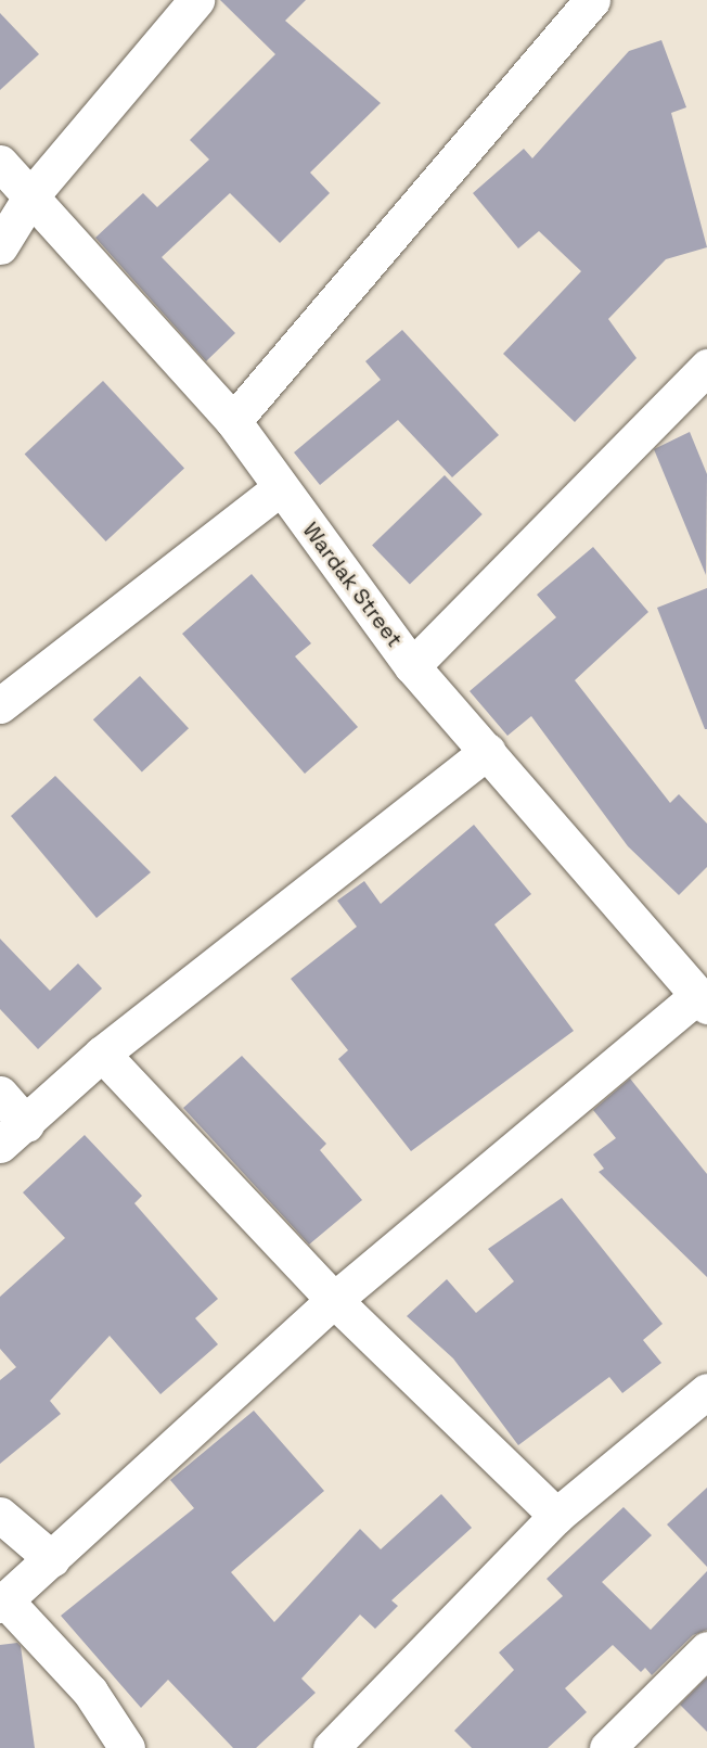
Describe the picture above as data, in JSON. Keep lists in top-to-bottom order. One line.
{"streets":{"street":["Wardak Street"]}}
